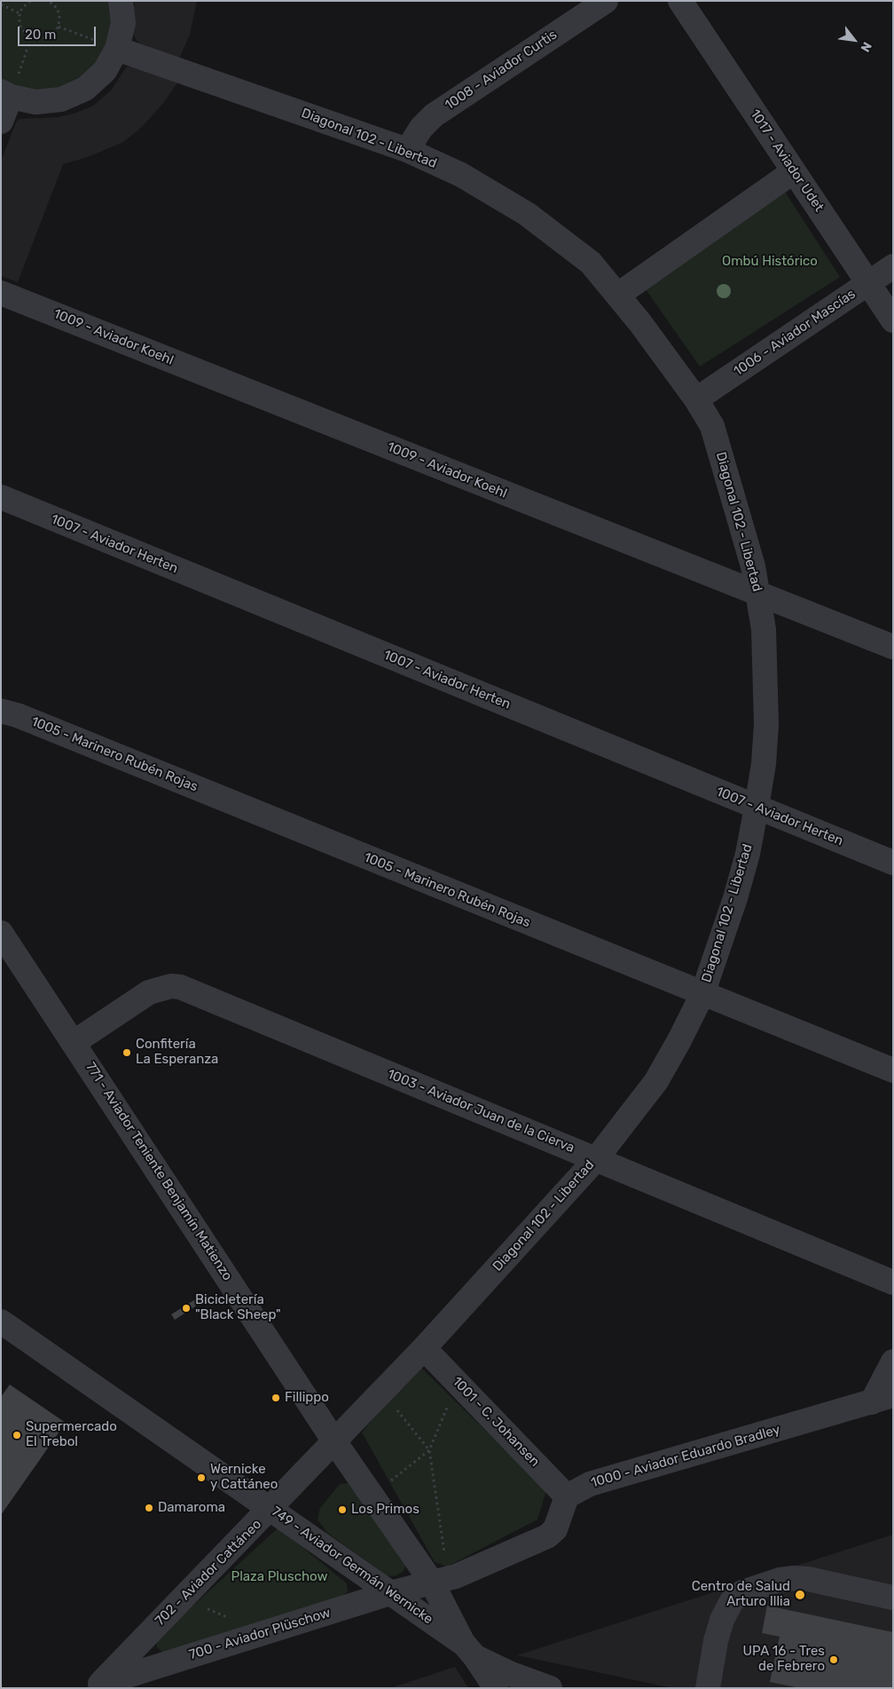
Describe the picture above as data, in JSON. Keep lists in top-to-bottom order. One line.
{"streets":{"street":["1008 - Aviador Curtis","Diagonal 102 - Libertad","1017 - Aviador Udet","1006 - Aviador Mascías","1009 - Aviador Koehl","1007 - Aviador Herten","1005 - Marinero Rubén Rojas","1003 - Aviador Juan de la Cierva","771 - Aviador Teniente Benjamín Matienzo","1001 - C. Johansen","1000 - Aviador Eduardo Bradley","749 - Aviador Germán Wernicke","702 - Aviador Cattáneo","700 - Aviador Plüschow"]},"crossings":[["1008 - Aviador Curtis","Diagonal 102 - Libertad"],["Diagonal 102 - Libertad","1006 - Aviador Mascías"],["Diagonal 102 - Libertad","1009 - Aviador Koehl"],["Diagonal 102 - Libertad","1007 - Aviador Herten"],["Diagonal 102 - Libertad","1005 - Marinero Rubén Rojas"],["Diagonal 102 - Libertad","1003 - Aviador Juan de la Cierva"],["Diagonal 102 - Libertad","771 - Aviador Teniente Benjamín Matienzo"],["Diagonal 102 - Libertad","1001 - C. Johansen"],["Diagonal 102 - Libertad","702 - Aviador Cattáneo"],["1017 - Aviador Udet","1006 - Aviador Mascías"],["1003 - Aviador Juan de la Cierva","771 - Aviador Teniente Benjamín Matienzo"],["771 - Aviador Teniente Benjamín Matienzo","749 - Aviador Germán Wernicke"],["771 - Aviador Teniente Benjamín Matienzo","702 - Aviador Cattáneo"],["771 - Aviador Teniente Benjamín Matienzo","700 - Aviador Plüschow"],["1001 - C. Johansen","1000 - Aviador Eduardo Bradley"],["749 - Aviador Germán Wernicke","702 - Aviador Cattáneo"],["749 - Aviador Germán Wernicke","700 - Aviador Plüschow"],["702 - Aviador Cattáneo","700 - Aviador Plüschow"]],"parks":["Ombú Histórico","Plaza Pluschow"],"places":["Confitería La Esperanza","Bicicletería \"Black Sheep\"","Fillippo","Supermercado El Trebol","Wernicke y Cattáneo","Damaroma","Los Primos","Centro de Salud Arturo Illia","UPA 16 - Tres de Febrero"],"scale_bar":"20 m","north":"bottom right"}
